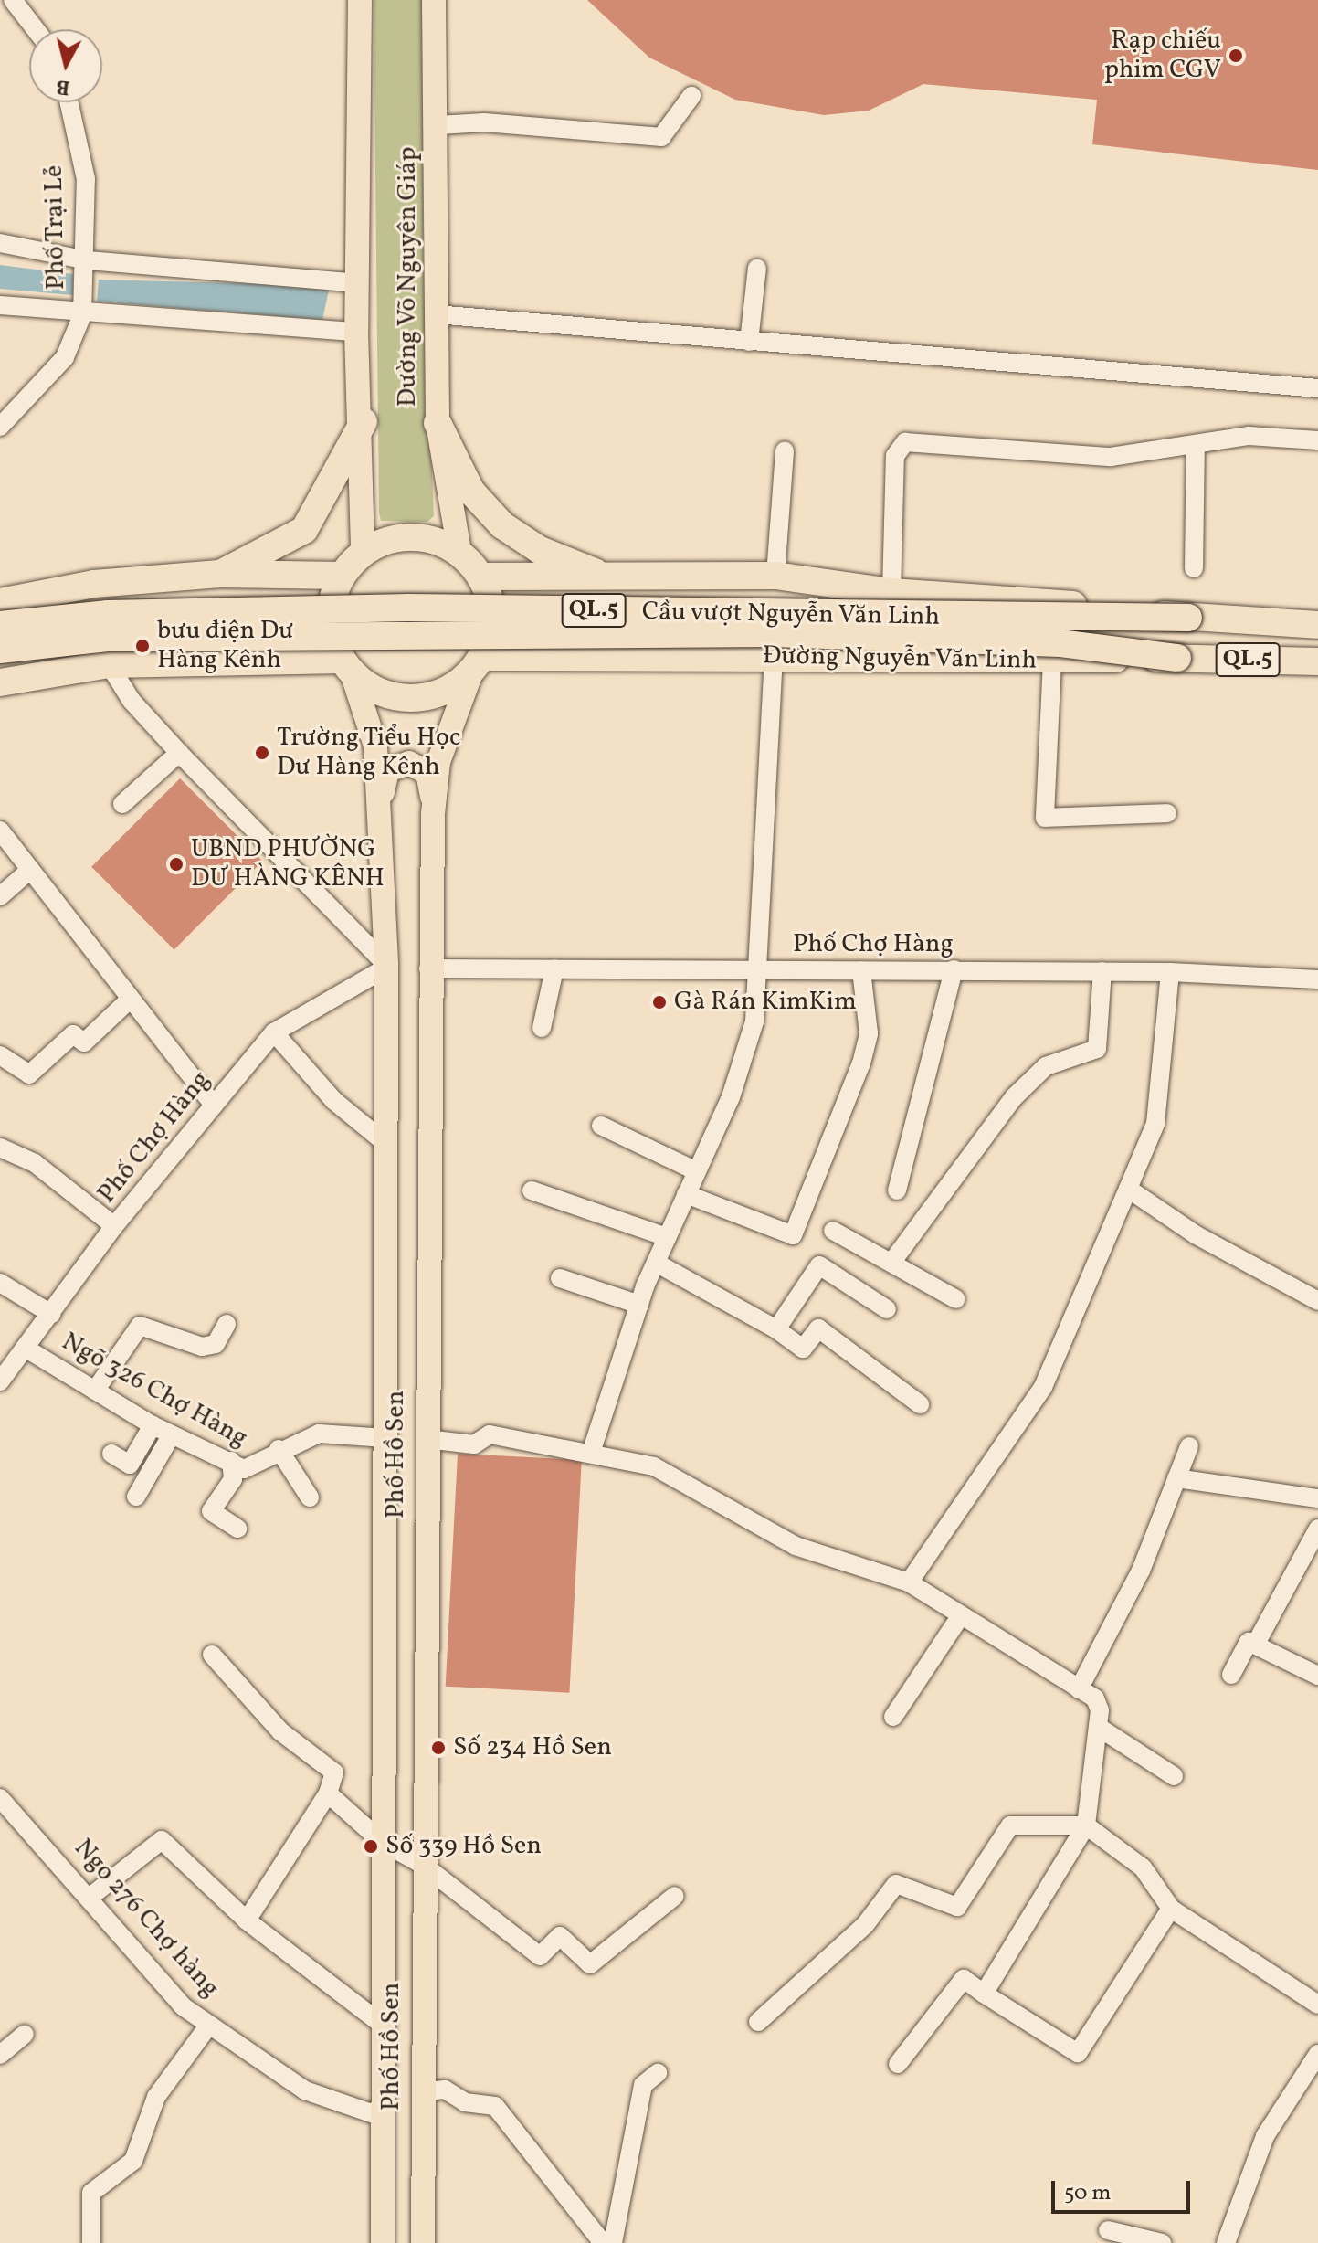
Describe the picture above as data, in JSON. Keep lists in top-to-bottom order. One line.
{"streets":{"highway":["QL.5","Cầu vượt Nguyễn Văn Linh","Đường Nguyễn Văn Linh"],"main road":["Đường Võ Nguyên Giáp","Phố Hồ Sen"],"street":["Phố Trại Lẻ","Phố Chợ Hàng","Ngõ 326 Chợ Hàng","Ngo 276 Chợ hàng"]},"crossings":[["Đường Võ Nguyên Giáp","QL.5"],["Đường Võ Nguyên Giáp","Đường Nguyễn Văn Linh"],["Đường Võ Nguyên Giáp","Phố Hồ Sen"],["QL.5","Cầu vượt Nguyễn Văn Linh"],["QL.5","Đường Nguyễn Văn Linh"],["QL.5","Phố Hồ Sen"],["Cầu vượt Nguyễn Văn Linh","Đường Nguyễn Văn Linh"],["Đường Nguyễn Văn Linh","Phố Hồ Sen"],["Phố Chợ Hàng","Ngõ 326 Chợ Hàng"],["Phố Chợ Hàng","Phố Hồ Sen"],["Ngõ 326 Chợ Hàng","Phố Hồ Sen"],["Phố Hồ Sen","Ngo 276 Chợ hàng"]],"places":["Rạp chiếu phim CGV","bưu điện Dư Hàng Kênh","Trường Tiểu Học Dư Hàng Kênh","UBND PHƯỜNG DƯ HÀNG KÊNH","Gà Rán KimKim","Số 234 Hồ Sen","Số 339 Hồ Sen"],"scale_bar":"50 m","north":"bottom"}
